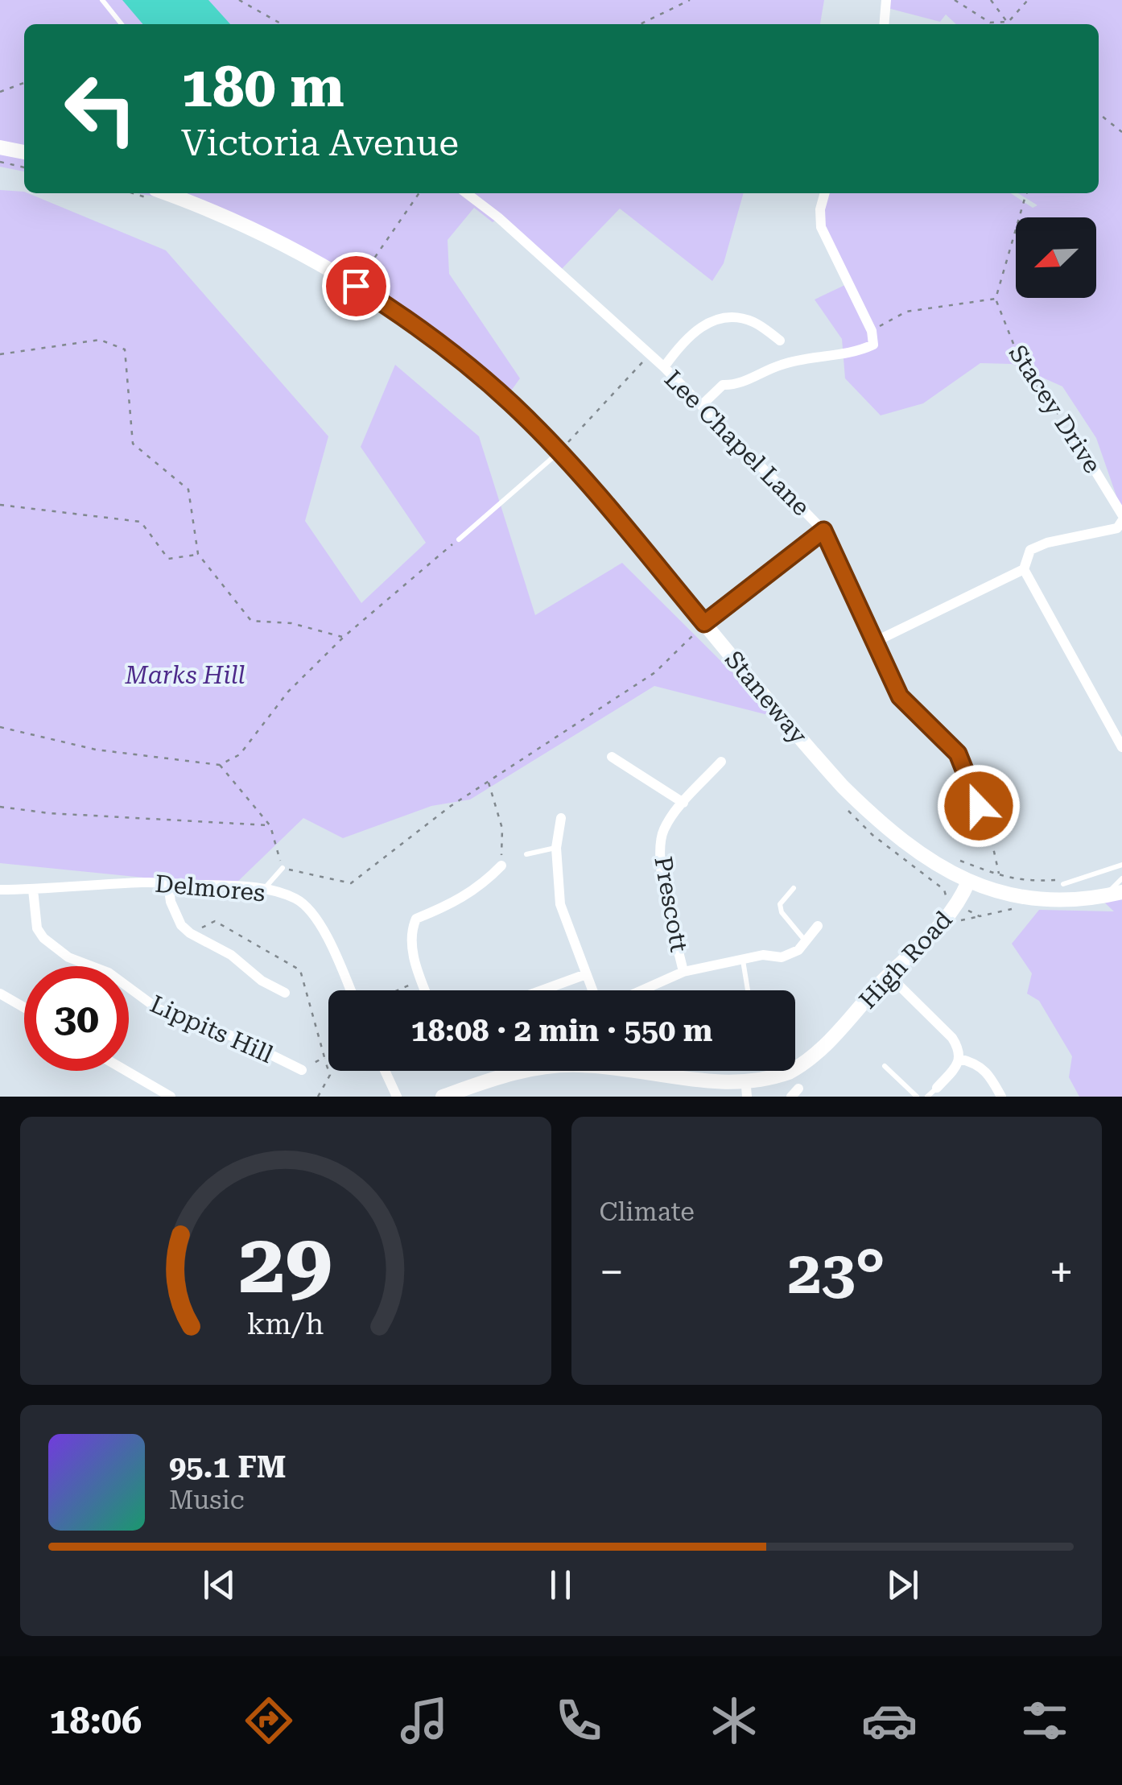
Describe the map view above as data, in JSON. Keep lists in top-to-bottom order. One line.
{"streets":{"main road":["Staneway","High Road"],"street":["Stacey Drive","Lee Chapel Lane","Delmores","Prescott","Lippits Hill"]},"crossings":[["Staneway","High Road"],["Delmores","Lippits Hill"]],"parks":["Marks Hill"],"north":"bottom left","page":{"turn":["180 m","Victoria Avenue"],"limit":"30","trip":"18:08 · 2 min · 550 m","tile":"Climate","heat":["−","23°","+"],"song":["95.1 FM","Music"],"tabs":"18:06","gauge":["29","km/h"]}}
